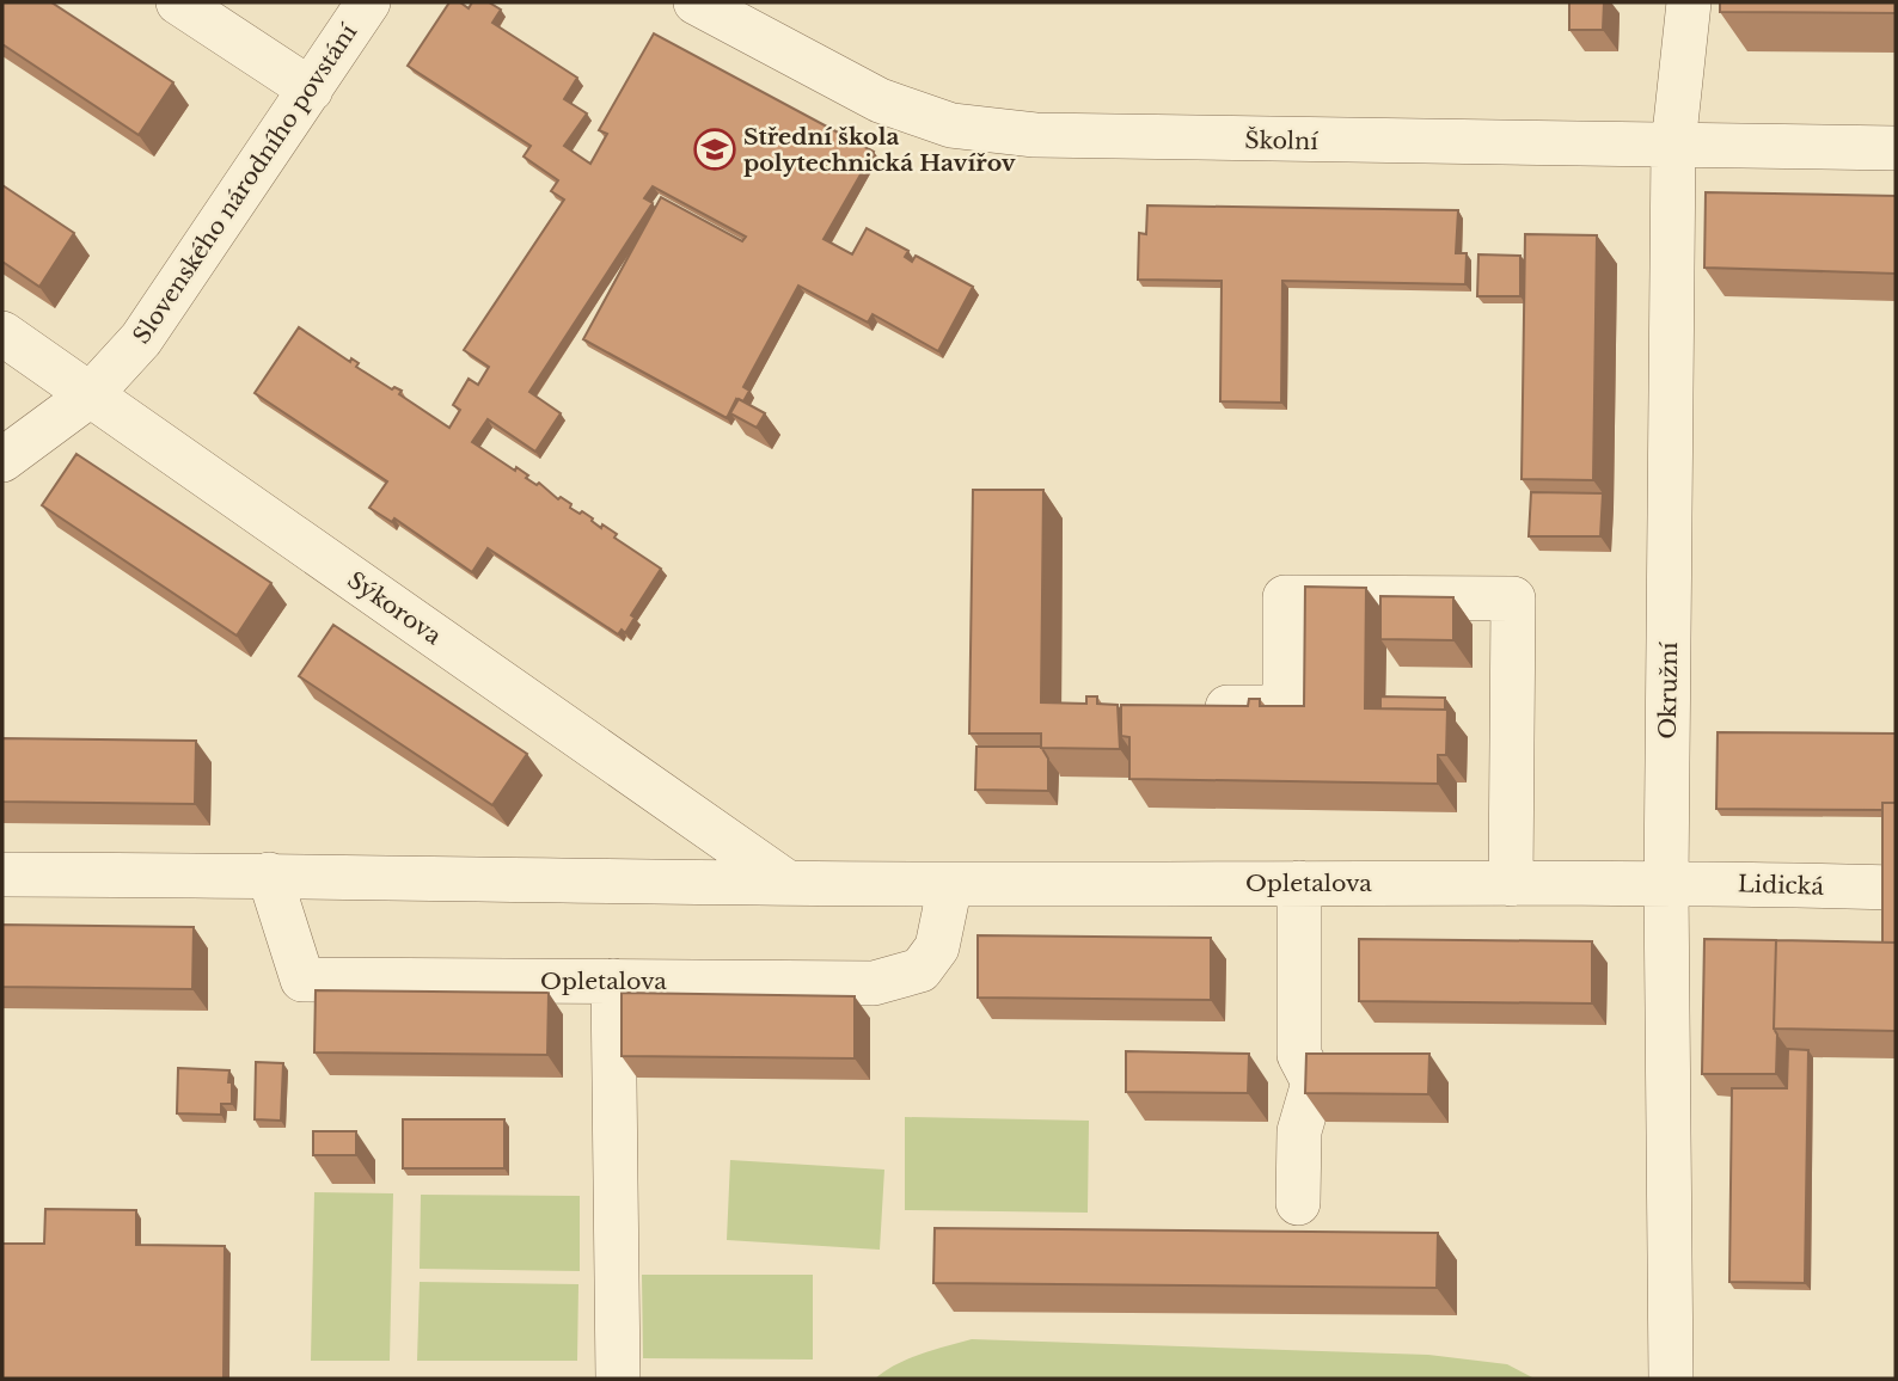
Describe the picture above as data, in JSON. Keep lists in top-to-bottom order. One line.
{"streets":{"street":["Školní","Slovenského národního povstání","Sýkorova","Okružní","Opletalova","Lidická"]},"crossings":[["Školní","Okružní"],["Slovenského národního povstání","Sýkorova"],["Sýkorova","Opletalova"],["Okružní","Opletalova"],["Okružní","Lidická"],["Opletalova","Lidická"]],"places":{"school or university":["Střední škola polytechnická Havířov"]}}
